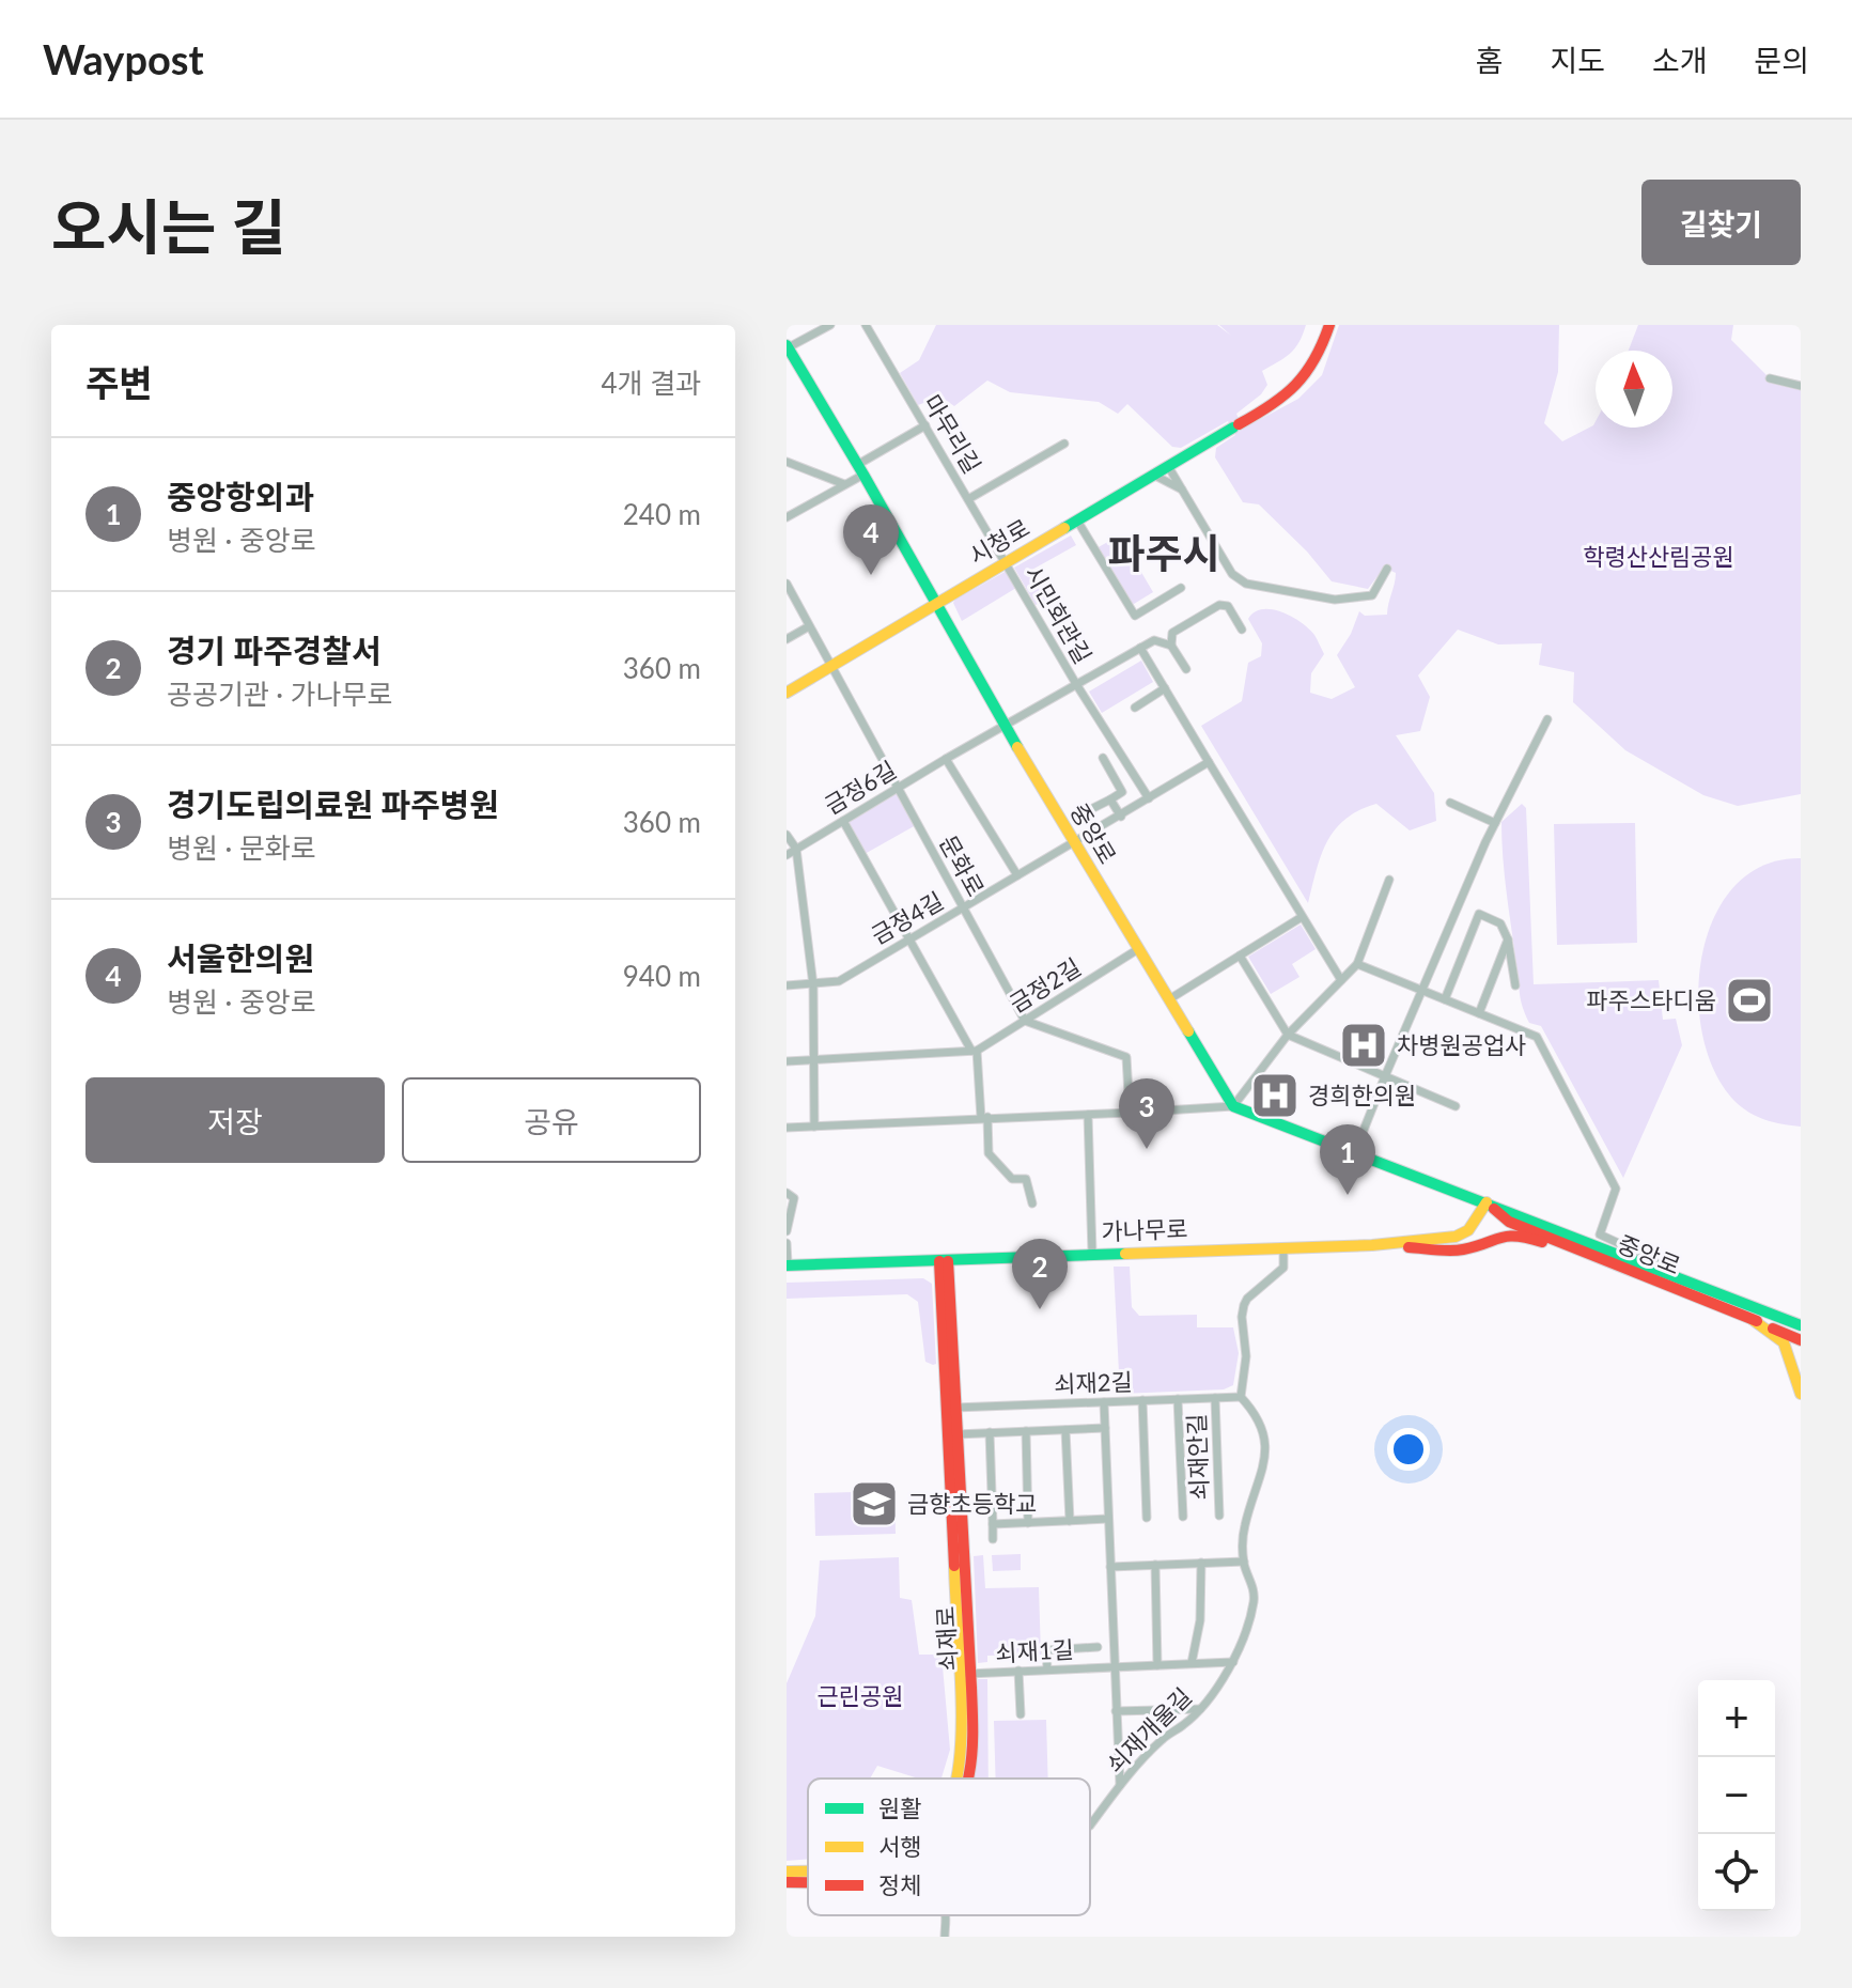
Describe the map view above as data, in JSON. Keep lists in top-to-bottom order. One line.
{"streets":{"main road":["시청로","중앙로","가나무로","쇠재로"],"street":["마무리길","시민회관길","금정6길","문화로","금정4길","금정2길","쇠재2길","쇠재안길","쇠재1길","쇠재개울길"]},"crossings":[["마무리길","시청로"],["마무리길","시민회관길"],["시청로","시민회관길"],["시청로","중앙로"],["시청로","문화로"],["시민회관길","금정6길"],["시민회관길","금정4길"],["금정6길","중앙로"],["금정6길","문화로"],["중앙로","금정4길"],["중앙로","금정2길"],["중앙로","가나무로"],["문화로","금정4길"],["문화로","금정2길"],["쇠재2길","쇠재안길"],["쇠재2길","쇠재개울길"],["쇠재로","쇠재1길"],["쇠재1길","쇠재개울길"]],"districts":["파주시"],"parks":["학령산산림공원","근린공원"],"places":{"sports":["파주스타디움"],"hospital":["차병원공업사","경희한의원"],"school or university":["금향초등학교"]},"legend":["원활","서행","정체"],"north":"top","page":{"header":"Waypost","nav":["홈","지도","소개","문의"],"title":"오시는 길","buttons":["길찾기",["저장","공유"]],"heading":["주변","4개 결과"],"list":[{"mark":"1","name":"중앙항외과","note":"병원 · 중앙로","value":"240 m"},{"mark":"2","name":"경기 파주경찰서","note":"공공기관 · 가나무로","value":"360 m"},{"mark":"3","name":"경기도립의료원 파주병원","note":"병원 · 문화로","value":"360 m"},{"mark":"4","name":"서울한의원","note":"병원 · 중앙로","value":"940 m"}],"pins":["4","3","1","2"],"map_buttons":["+","−"]}}
